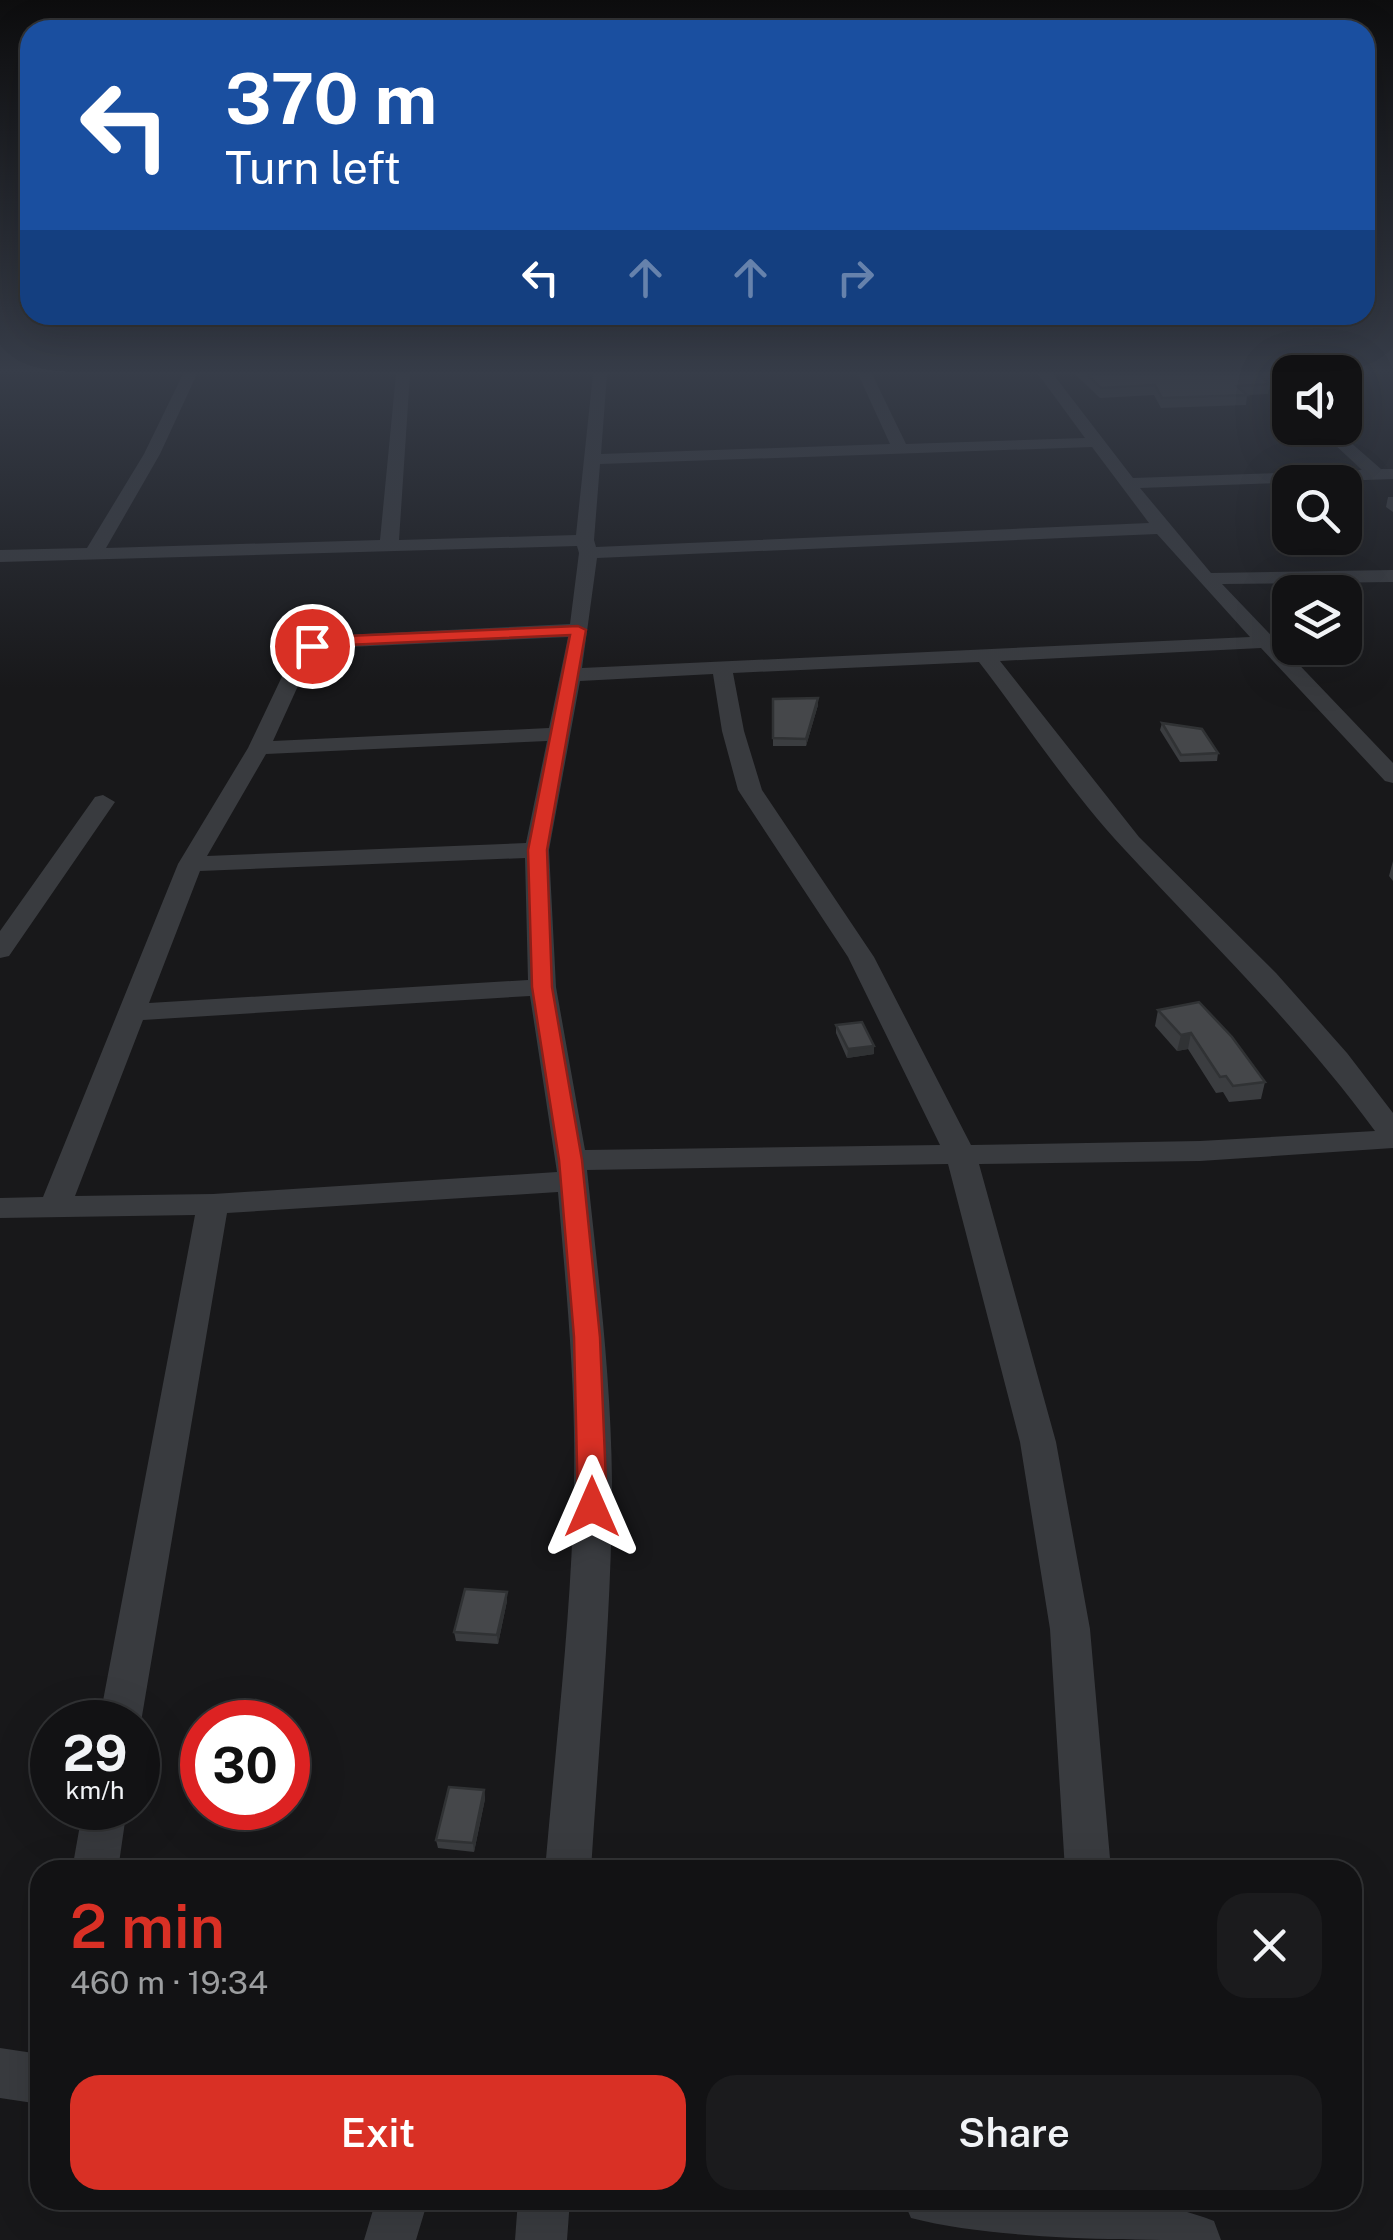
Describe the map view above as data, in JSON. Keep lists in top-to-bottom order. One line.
{"page":{"turn":["370 m","Turn left"],"speed":"29 km/h","limit":"30","heading":["2 min","460 m · 19:34"],"buttons":["Exit","Share"]}}
